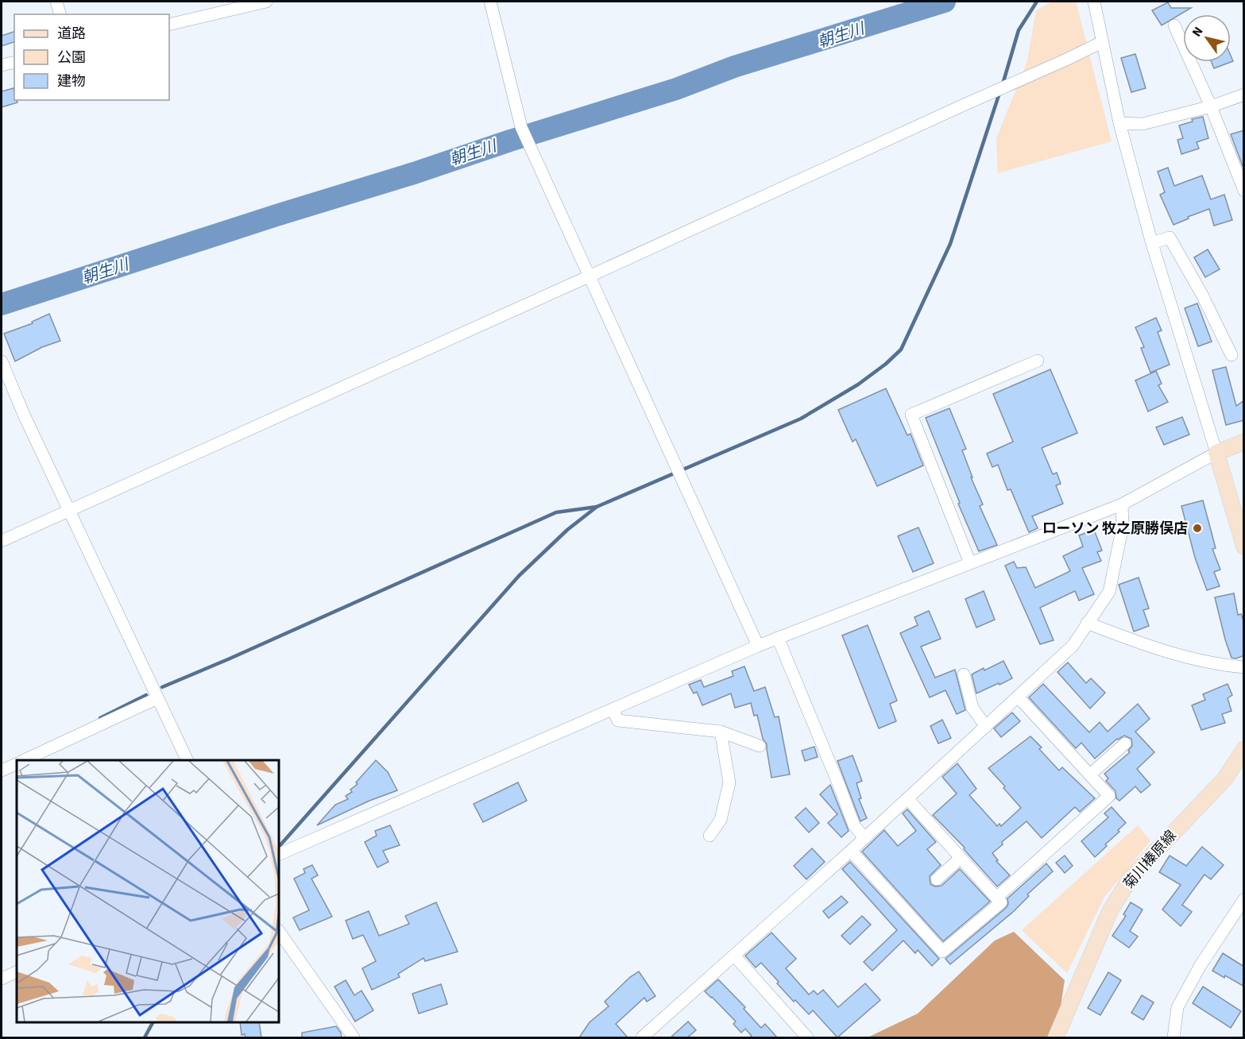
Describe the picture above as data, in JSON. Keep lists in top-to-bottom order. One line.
{"streets":{"main road":["菊川榛原線"]},"water":["朝生川"],"places":["ローソン 牧之原勝俣店"],"legend":["道路","公園","建物"],"north":"top left"}
